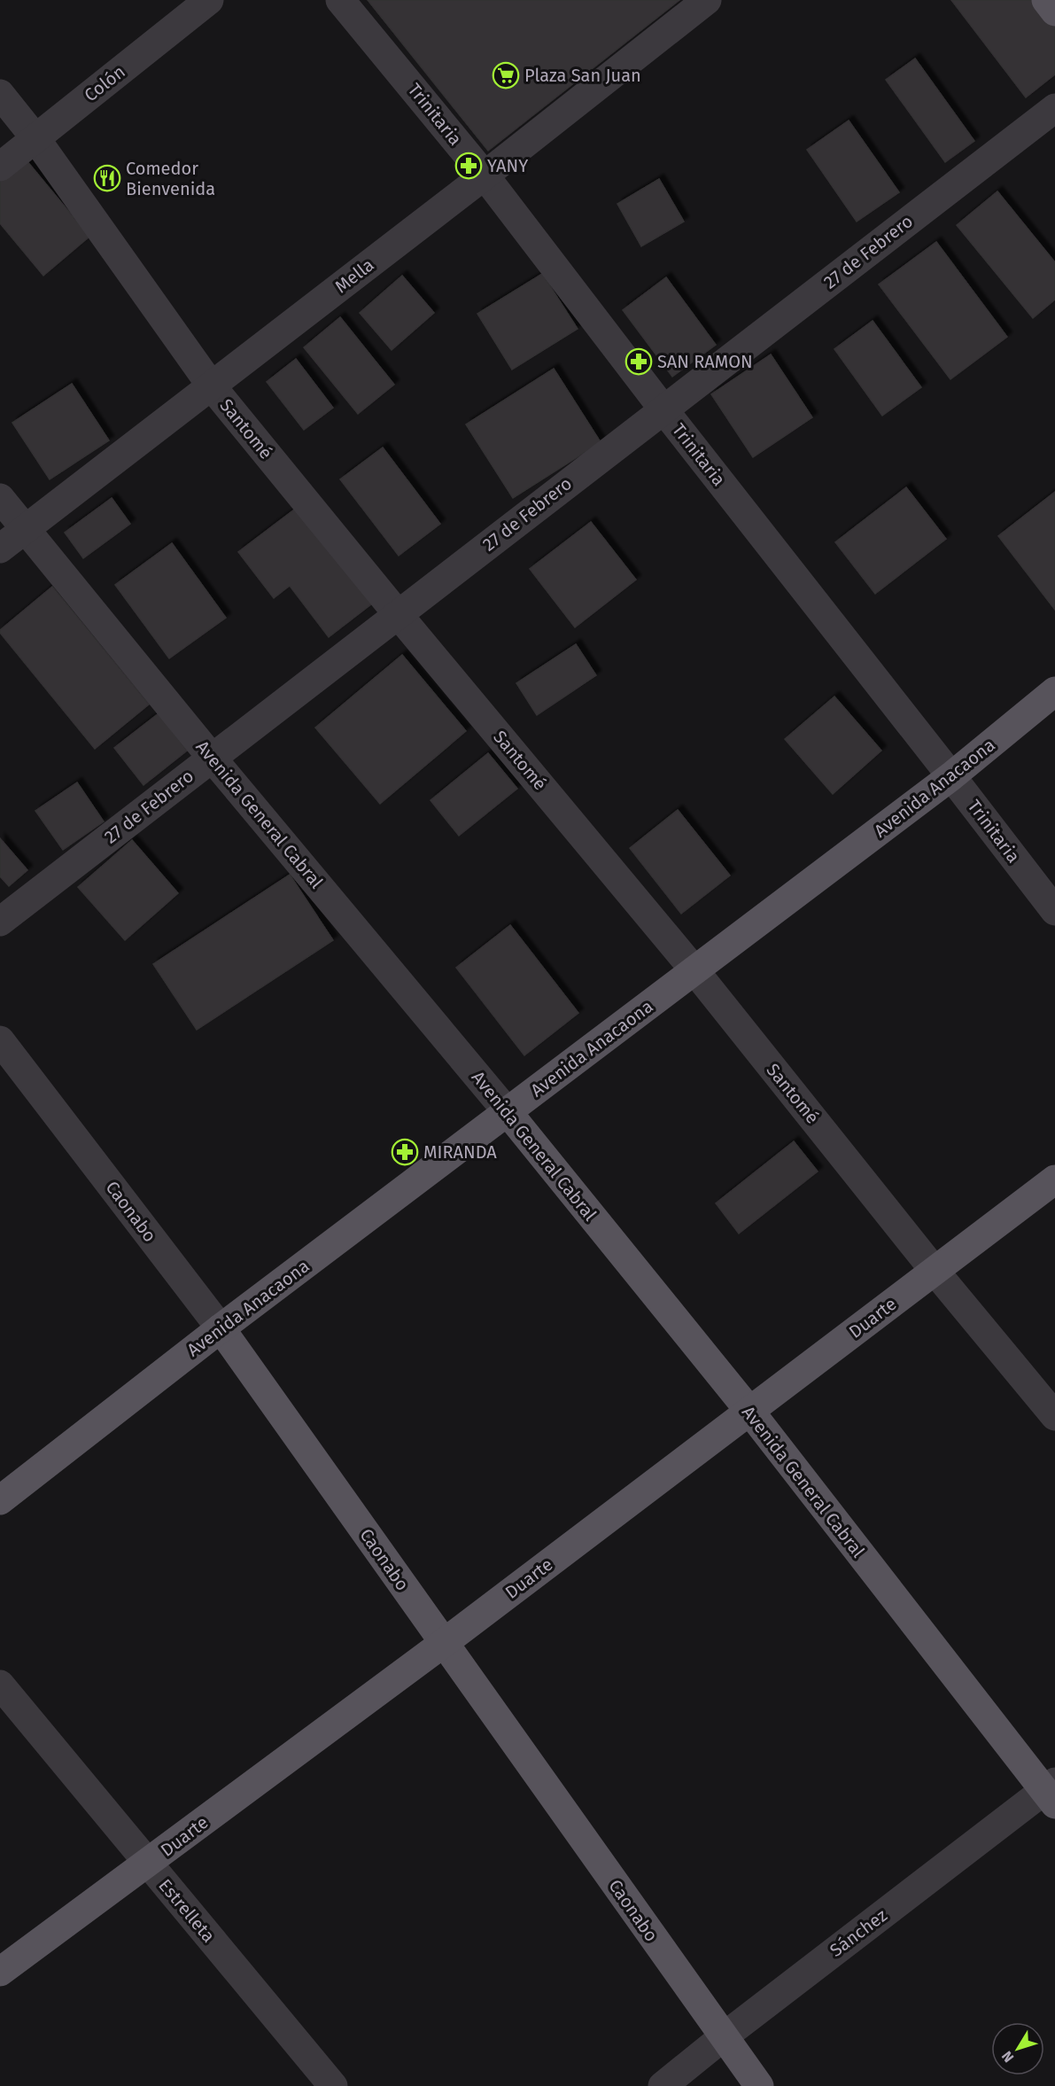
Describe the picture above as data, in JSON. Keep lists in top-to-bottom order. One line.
{"streets":{"main road":["Avenida Anacaona","Avenida General Cabral","Caonabo","Duarte"],"street":["Colón","Trinitaria","27 de Febrero","Mella","Santomé","Estrelleta","Sánchez"]},"crossings":[["Colón","Santomé"],["Trinitaria","27 de Febrero"],["Trinitaria","Mella"],["Trinitaria","Avenida Anacaona"],["27 de Febrero","Santomé"],["27 de Febrero","Avenida General Cabral"],["Mella","Santomé"],["Mella","Avenida General Cabral"],["Santomé","Avenida Anacaona"],["Santomé","Duarte"],["Avenida Anacaona","Avenida General Cabral"],["Avenida Anacaona","Caonabo"],["Avenida General Cabral","Duarte"],["Avenida General Cabral","Sánchez"],["Caonabo","Duarte"],["Caonabo","Sánchez"],["Duarte","Estrelleta"]],"places":{"supermarket":["Plaza San Juan"],"pharmacy":["YANY","SAN RAMON","MIRANDA"],"restaurant":["Comedor Bienvenida"]},"north":"bottom left"}
